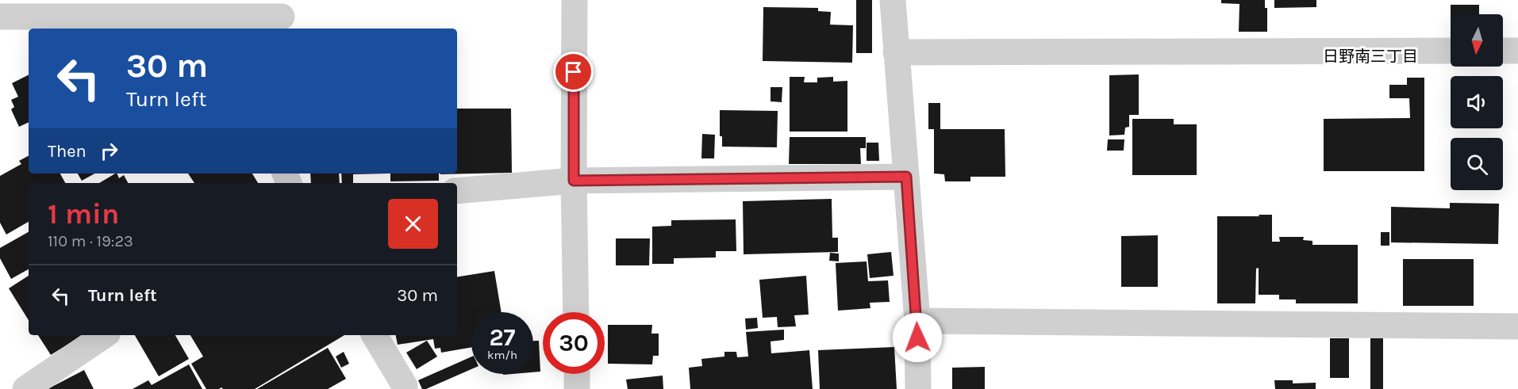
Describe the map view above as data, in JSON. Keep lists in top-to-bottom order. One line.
{"districts":["日野南三丁目"],"north":"bottom","page":{"turn":["30 m","Turn left"],"then":"Then","heading":["1 min","110 m · 19:23"],"list":[{"name":"Turn left","value":"30 m"}],"speed":"27 km/h","limit":"30"}}
